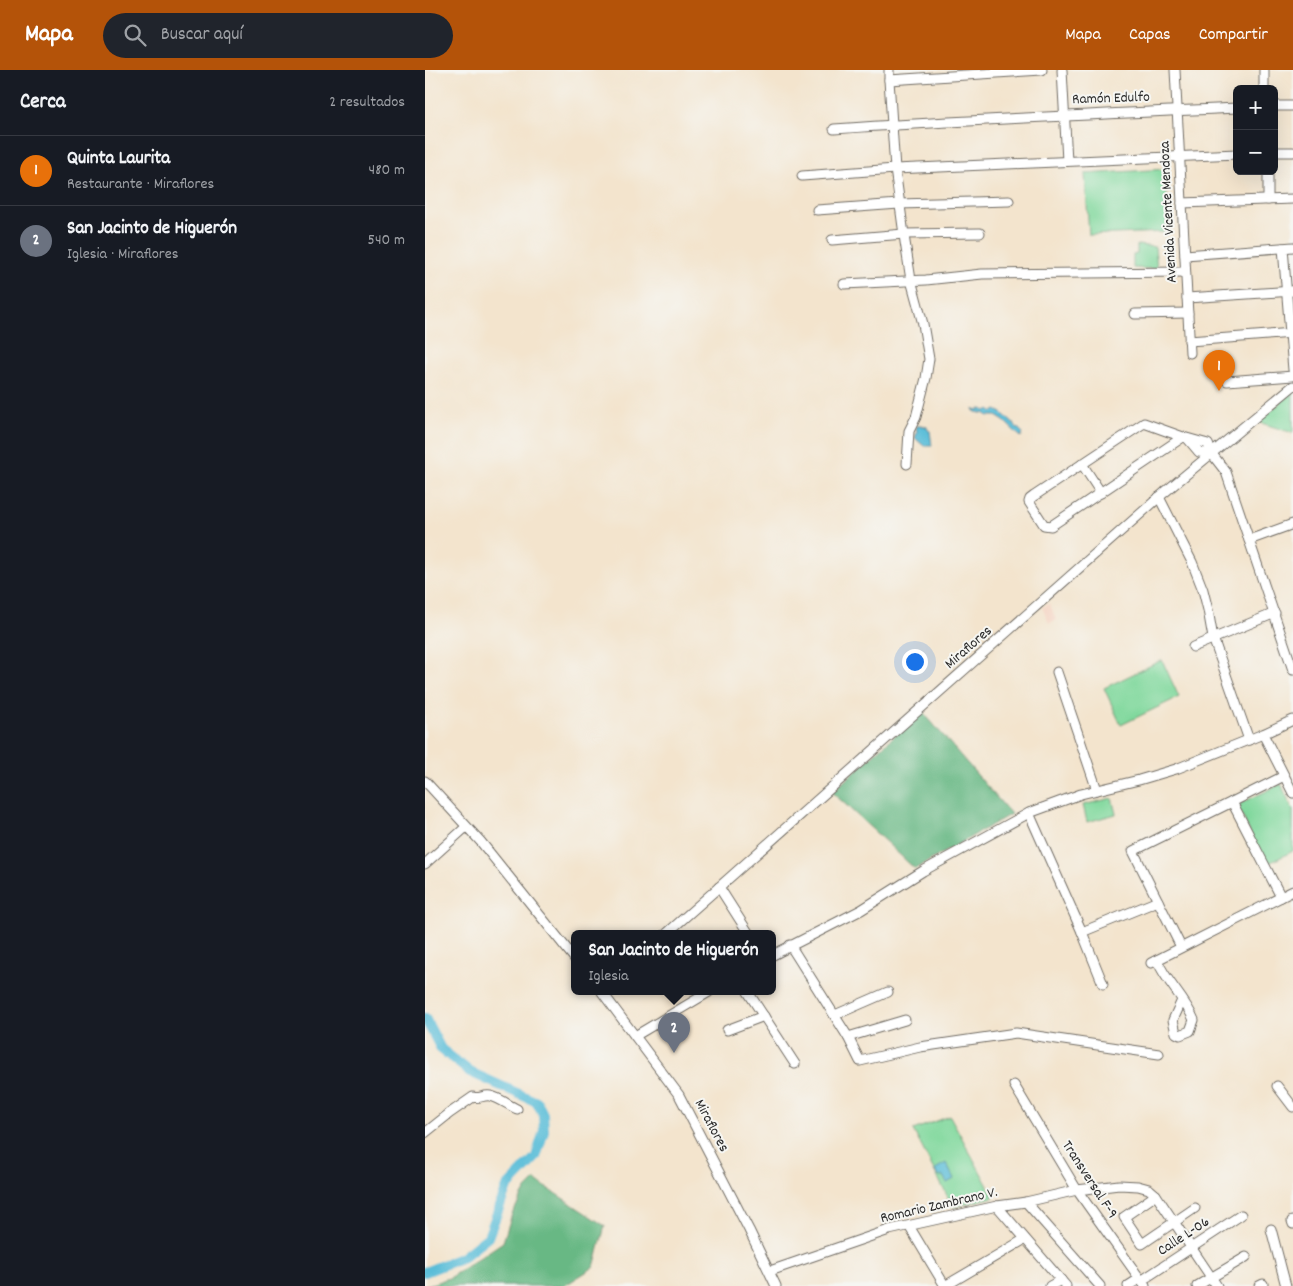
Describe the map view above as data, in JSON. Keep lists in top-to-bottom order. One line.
{"streets":{"street":["Ramón Edulfo","Avenida Vicente Mendoza","Miraflores","Transversal F-9","Romario Zambrano V.","Calle L-06"]},"crossings":[["Ramón Edulfo","Avenida Vicente Mendoza"],["Miraflores","Romario Zambrano V."],["Transversal F-9","Romario Zambrano V."],["Transversal F-9","Calle L-06"]],"page":{"header":"Mapa","search":"Buscar aquí","nav":["Mapa","Capas","Compartir"],"heading":["Cerca","2 resultados"],"map_buttons":["+","−"],"list":[{"mark":"1","name":"Quinta Laurita","note":"Restaurante · Miraflores","value":"480 m"},{"mark":"2","name":"San Jacinto de Higuerón","note":"Iglesia · Miraflores","value":"540 m"}],"pins":["1","2"],"popup":["San Jacinto de Higuerón","Iglesia"]}}
